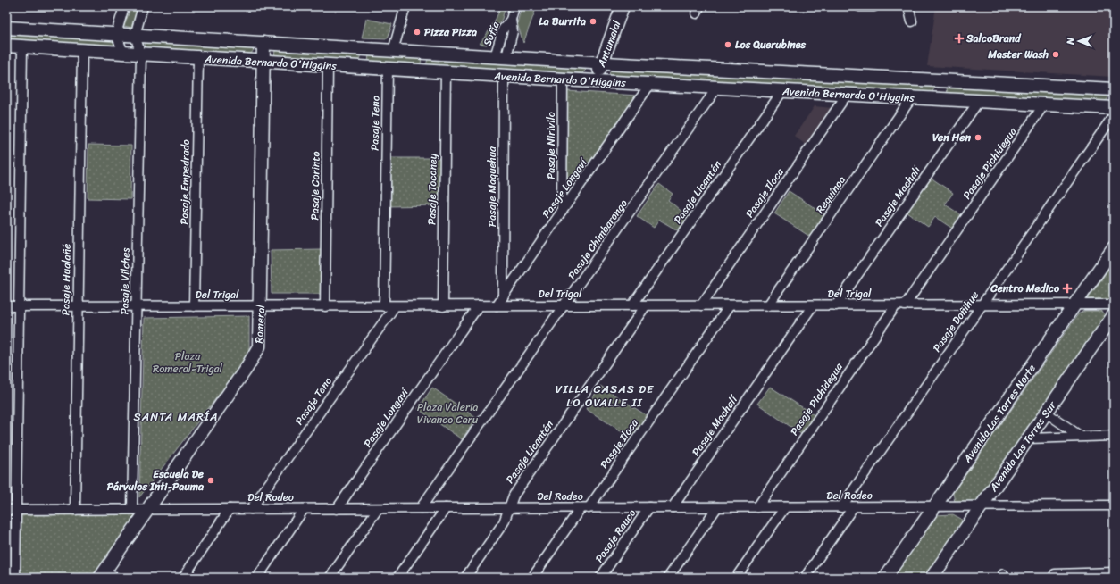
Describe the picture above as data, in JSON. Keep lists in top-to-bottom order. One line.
{"streets":{"main road":["Antumalal","Avenida Bernardo O'Higgins","Romeral","Avenida Las Torres Norte","Avenida Las Torres Sur"],"street":["Sofía","Pasaje Teno","Pasaje Nirivilo","Pasaje Pichidegua","Pasaje Empedrado","Pasaje Corinto","Pasaje Maquehua","Pasaje Longaví","Pasaje Toconey","Pasaje Licantén","Pasaje Iloca","Requínoa","Pasaje Machalí","Pasaje Chimbarongo","Pasaje Hualañé","Pasaje Vilches","Del Trigal","Pasaje Doñihue","Del Rodeo","Pasaje Rauco"]},"crossings":[["Sofía","Avenida Bernardo O'Higgins"],["Antumalal","Avenida Bernardo O'Higgins"],["Avenida Bernardo O'Higgins","Pasaje Teno"],["Avenida Bernardo O'Higgins","Pasaje Nirivilo"],["Avenida Bernardo O'Higgins","Pasaje Pichidegua"],["Avenida Bernardo O'Higgins","Pasaje Empedrado"],["Avenida Bernardo O'Higgins","Pasaje Corinto"],["Avenida Bernardo O'Higgins","Pasaje Maquehua"],["Avenida Bernardo O'Higgins","Pasaje Longaví"],["Avenida Bernardo O'Higgins","Pasaje Toconey"],["Avenida Bernardo O'Higgins","Pasaje Licantén"],["Avenida Bernardo O'Higgins","Pasaje Iloca"],["Avenida Bernardo O'Higgins","Requínoa"],["Avenida Bernardo O'Higgins","Pasaje Machalí"],["Avenida Bernardo O'Higgins","Pasaje Chimbarongo"],["Avenida Bernardo O'Higgins","Pasaje Hualañé"],["Avenida Bernardo O'Higgins","Pasaje Vilches"],["Avenida Bernardo O'Higgins","Romeral"],["Pasaje Teno","Del Trigal"],["Pasaje Teno","Del Rodeo"],["Pasaje Nirivilo","Pasaje Longaví"],["Pasaje Pichidegua","Del Trigal"],["Pasaje Pichidegua","Del Rodeo"],["Pasaje Empedrado","Del Trigal"],["Pasaje Corinto","Del Trigal"],["Pasaje Maquehua","Pasaje Longaví"],["Pasaje Longaví","Del Trigal"],["Pasaje Longaví","Del Rodeo"],["Pasaje Toconey","Del Trigal"],["Pasaje Licantén","Del Trigal"],["Pasaje Licantén","Del Rodeo"],["Pasaje Iloca","Del Trigal"],["Pasaje Iloca","Del Rodeo"],["Requínoa","Del Trigal"],["Pasaje Machalí","Del Trigal"],["Pasaje Machalí","Del Rodeo"],["Pasaje Chimbarongo","Del Trigal"],["Pasaje Chimbarongo","Del Rodeo"],["Pasaje Hualañé","Del Trigal"],["Pasaje Hualañé","Del Rodeo"],["Pasaje Vilches","Del Trigal"],["Pasaje Vilches","Del Rodeo"],["Del Trigal","Pasaje Doñihue"],["Del Trigal","Romeral"],["Del Trigal","Avenida Las Torres Norte"],["Pasaje Doñihue","Del Rodeo"],["Romeral","Del Rodeo"],["Avenida Las Torres Norte","Del Rodeo"],["Avenida Las Torres Sur","Del Rodeo"],["Del Rodeo","Pasaje Rauco"]],"districts":["VILLA CASAS DE LO OVALLE II","SANTA MARÍA"],"parks":["Plaza Romeral-Trigal","Plaza Valeria Vivanco Caru"],"places":{"other":["La Burrita","Pizza Pizza","Los Querubines","Master Wash","Ven Hen","Escuela De Párvulos Inti-Pauma"],"health":["SalcoBrand","Centro Medico"]},"north":"left"}
